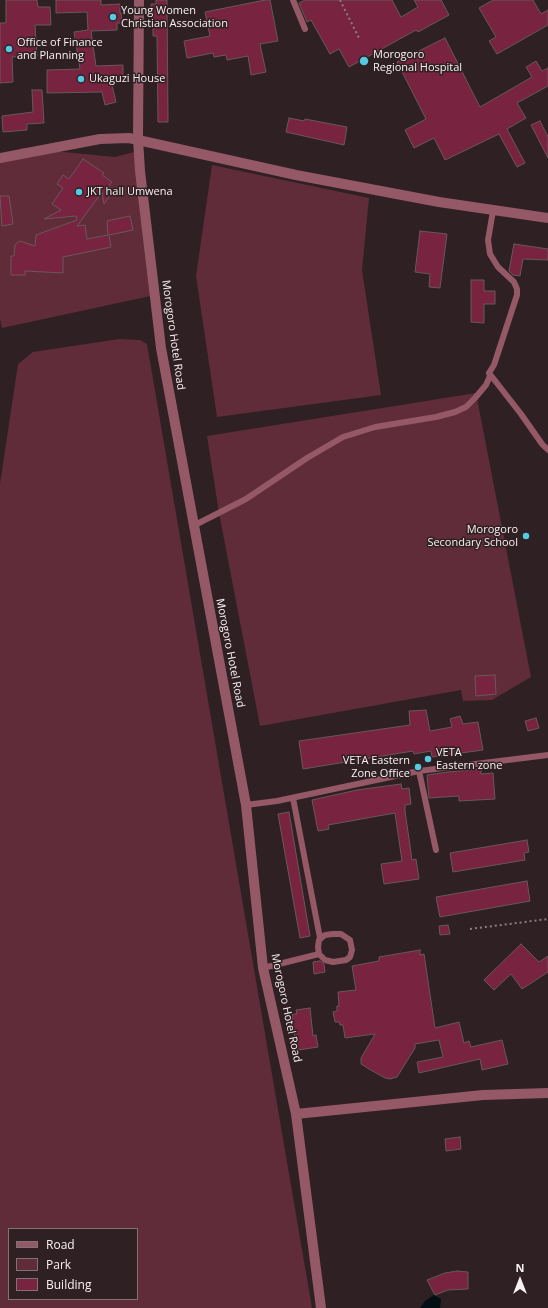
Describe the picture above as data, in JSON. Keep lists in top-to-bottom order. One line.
{"streets":{"street":["Morogoro Hotel Road"]},"places":["Young Women Christian Association","Office of Finance and Planning","Morogoro Regional Hospital","Ukaguzi House","JKT hall Umwena","Morogoro Secondary School","VETA Eastern zone","VETA Eastern Zone Office"],"legend":["Road","Park","Building"],"north":"top"}
